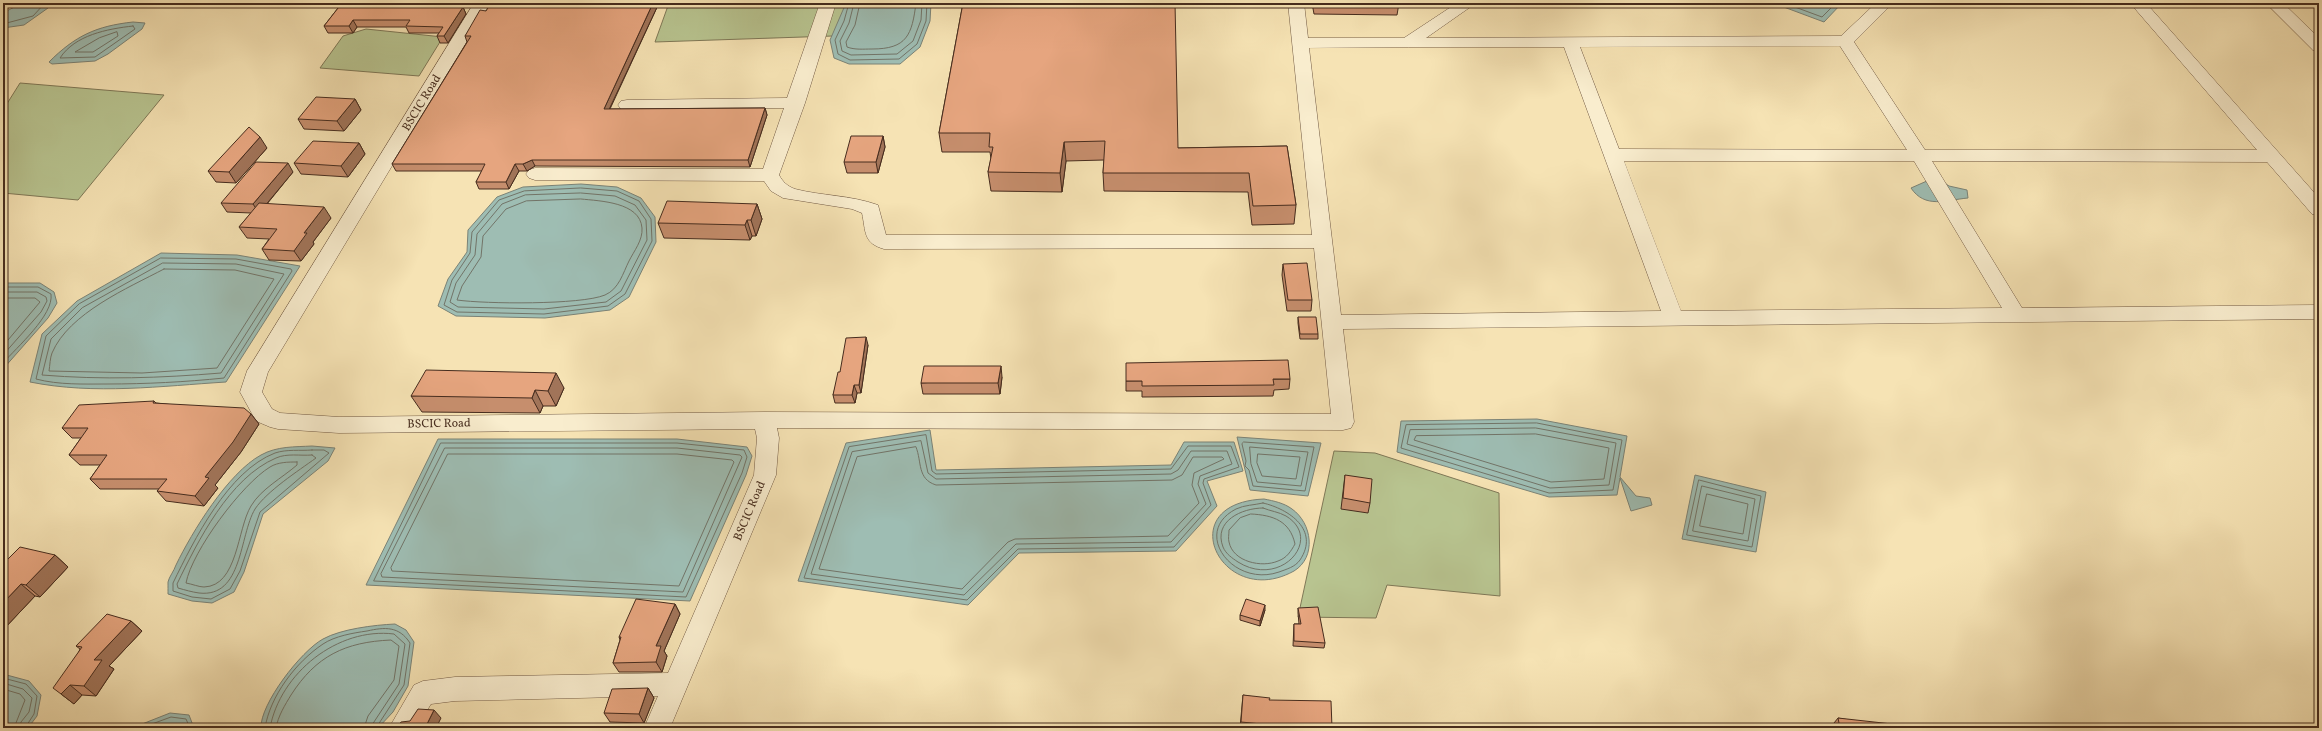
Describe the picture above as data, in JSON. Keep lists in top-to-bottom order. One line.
{"streets":{"street":["BSCIC Road"]}}
